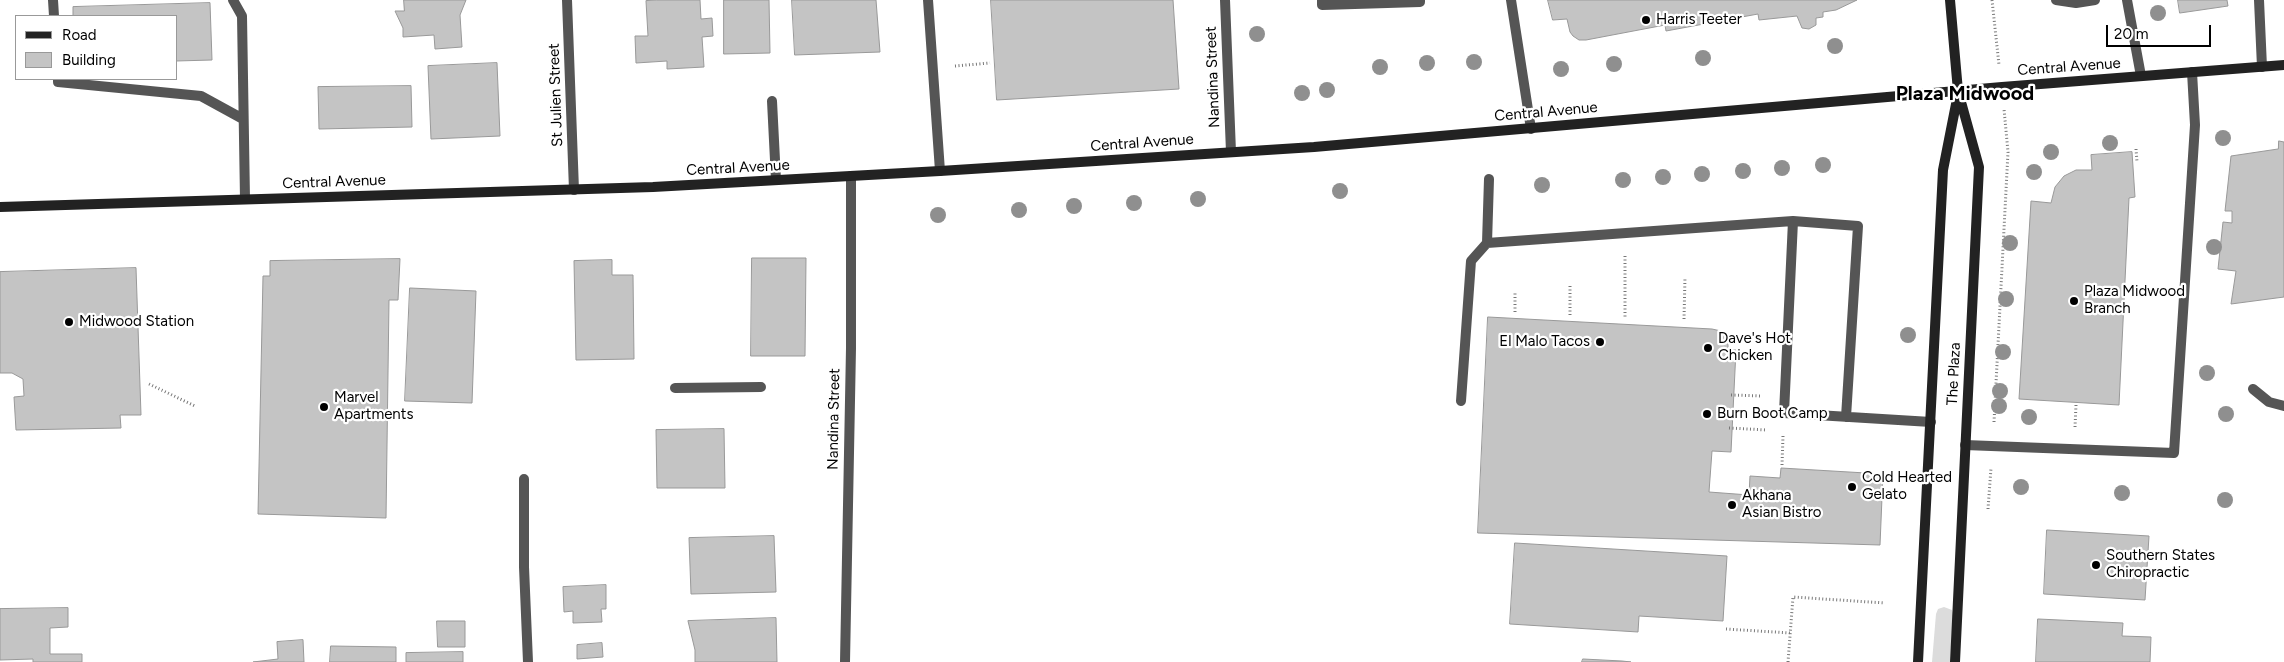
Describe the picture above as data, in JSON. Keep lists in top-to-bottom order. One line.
{"streets":{"main road":["Central Avenue","The Plaza"],"street":["Nandina Street","St Julien Street"]},"crossings":[["Central Avenue","Nandina Street"],["Central Avenue","St Julien Street"],["Central Avenue","The Plaza"]],"districts":["Plaza Midwood"],"places":["Harris Teeter","Plaza Midwood Branch","Midwood Station","El Malo Tacos","Dave's Hot Chicken","Marvel Apartments","Burn Boot Camp","Cold Hearted Gelato","Akhana Asian Bistro","Southern States Chiropractic"],"legend":["Road","Building"],"scale_bar":"20 m"}
